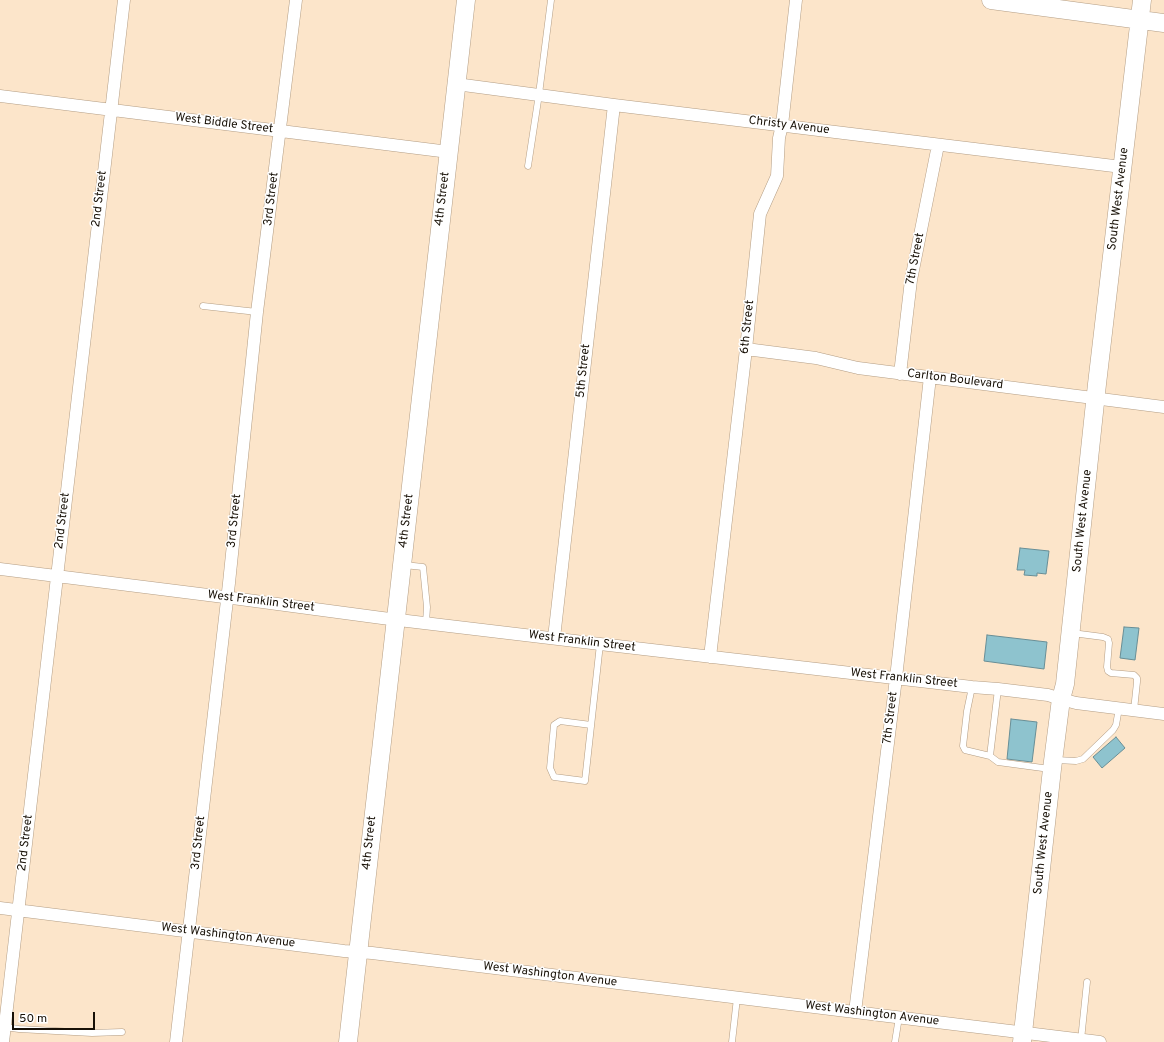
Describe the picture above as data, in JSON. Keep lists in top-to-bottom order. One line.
{"streets":{"street":["West Biddle Street","Christy Avenue","2nd Street","3rd Street","4th Street","South West Avenue","7th Street","6th Street","5th Street","Carlton Boulevard","West Franklin Street","West Washington Avenue"]},"crossings":[["West Biddle Street","2nd Street"],["West Biddle Street","3rd Street"],["West Biddle Street","4th Street"],["Christy Avenue","4th Street"],["Christy Avenue","South West Avenue"],["Christy Avenue","7th Street"],["Christy Avenue","6th Street"],["Christy Avenue","5th Street"],["2nd Street","West Franklin Street"],["2nd Street","West Washington Avenue"],["3rd Street","West Franklin Street"],["3rd Street","West Washington Avenue"],["4th Street","West Franklin Street"],["4th Street","West Washington Avenue"],["South West Avenue","Carlton Boulevard"],["South West Avenue","West Franklin Street"],["South West Avenue","West Washington Avenue"],["7th Street","Carlton Boulevard"],["7th Street","West Franklin Street"],["7th Street","West Washington Avenue"],["6th Street","Carlton Boulevard"],["6th Street","West Franklin Street"],["5th Street","West Franklin Street"]],"scale_bar":"50 m"}
